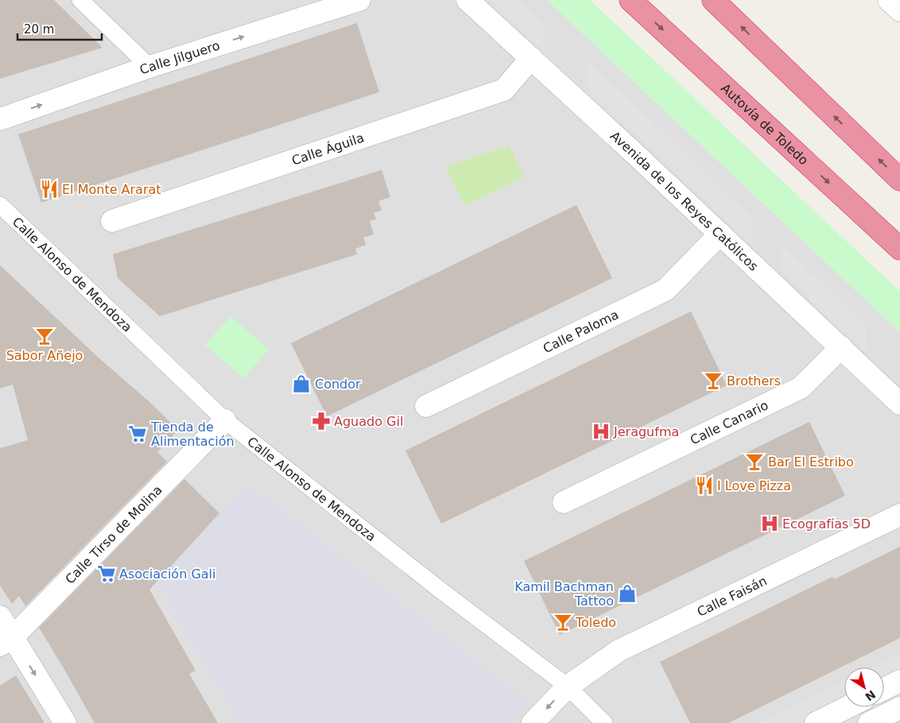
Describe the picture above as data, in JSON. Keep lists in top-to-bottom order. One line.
{"streets":{"highway":["Autovía de Toledo"],"street":["Calle Jilguero","Calle Águila","Avenida de los Reyes Católicos","Calle Alonso de Mendoza","Calle Paloma","Calle Canario","Calle Tirso de Molina","Calle Faisán"]},"crossings":[["Calle Águila","Avenida de los Reyes Católicos"],["Avenida de los Reyes Católicos","Calle Paloma"],["Avenida de los Reyes Católicos","Calle Canario"],["Calle Alonso de Mendoza","Calle Tirso de Molina"],["Calle Alonso de Mendoza","Calle Faisán"]],"one_way":["Calle Jilguero"],"places":{"restaurant":["El Monte Ararat","I Love Pizza"],"bar":["Sabor Añejo","Brothers","Bar El Estribo","Toledo"],"shop":["Condor","Kamil Bachman Tattoo"],"pharmacy":["Aguado Gil"],"hospital":["Jeragufma","Ecografías 5D"],"supermarket":["Tienda de Alimentación","Asociación Gali"]},"scale_bar":"20 m","north":"bottom right"}
